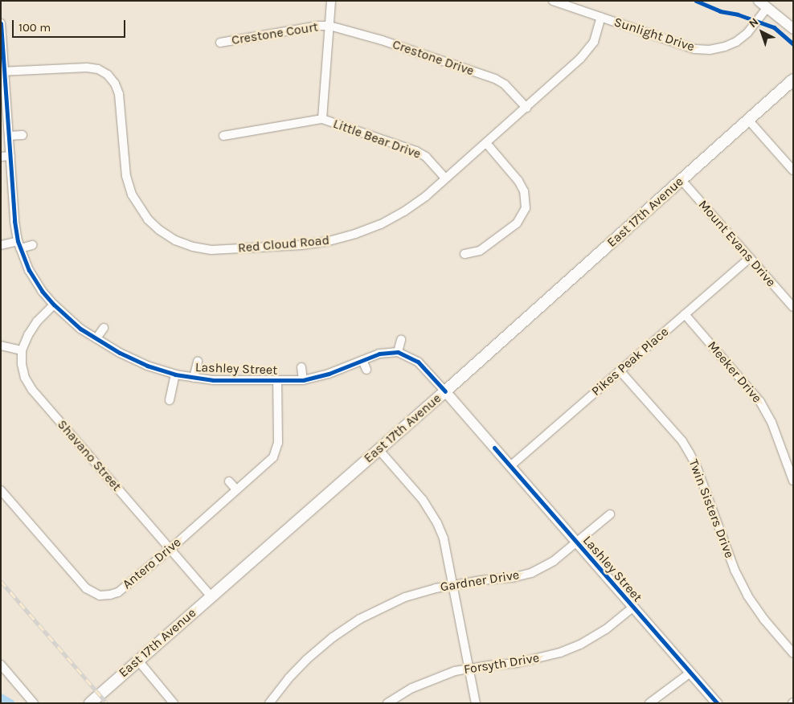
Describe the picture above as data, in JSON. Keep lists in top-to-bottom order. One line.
{"streets":{"main road":["East 17th Avenue"],"street":["Crestone Court","Sunlight Drive","Crestone Drive","Little Bear Drive","Mount Evans Drive","Red Cloud Road","Pikes Peak Place","Lashley Street","Meeker Drive","Shavano Street","Twin Sisters Drive","Antero Drive","Gardner Drive","Forsyth Drive"]},"crossings":[["Crestone Court","Crestone Drive"],["Crestone Court","Little Bear Drive"],["Sunlight Drive","Red Cloud Road"],["Crestone Drive","Little Bear Drive"],["Crestone Drive","Red Cloud Road"],["Little Bear Drive","Red Cloud Road"],["East 17th Avenue","Mount Evans Drive"],["East 17th Avenue","Lashley Street"],["East 17th Avenue","Shavano Street"],["Mount Evans Drive","Pikes Peak Place"],["Red Cloud Road","Lashley Street"],["Pikes Peak Place","Lashley Street"],["Pikes Peak Place","Meeker Drive"],["Pikes Peak Place","Twin Sisters Drive"],["Lashley Street","Shavano Street"],["Lashley Street","Antero Drive"],["Lashley Street","Gardner Drive"],["Lashley Street","Forsyth Drive"],["Shavano Street","Antero Drive"]],"scale_bar":"100 m","north":"top left"}
